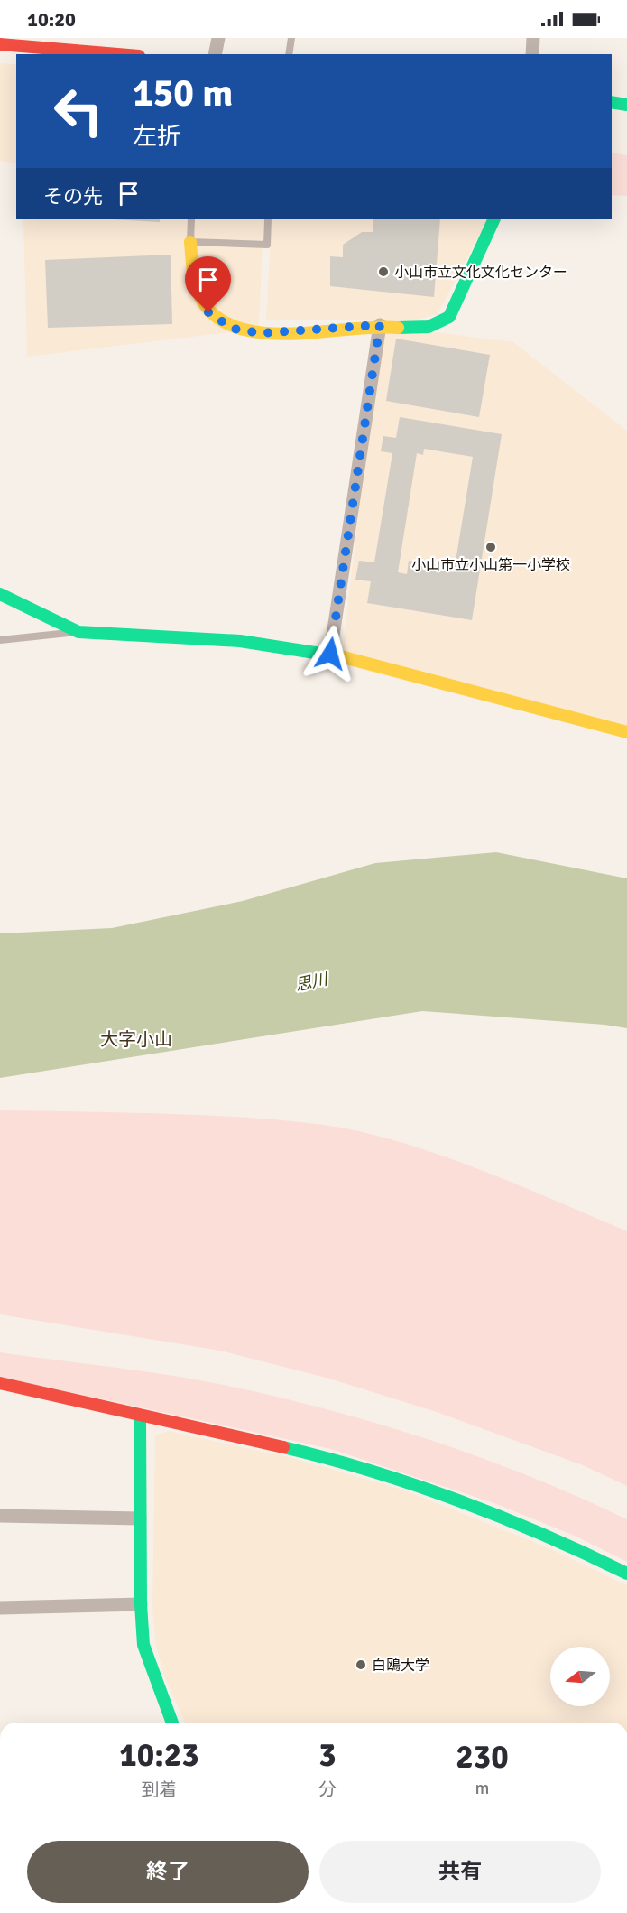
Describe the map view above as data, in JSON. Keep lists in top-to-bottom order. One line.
{"districts":["大字小山"],"water":["思川"],"places":["小山市立文化文化センター","小山市立小山第一小学校","白鴎大学"],"north":"left","page":{"status":"10:20","turn":["150 m","左折"],"then":"その先","eta":["10:23","到着","3","分","230","m"],"buttons":["終了","共有"]}}
